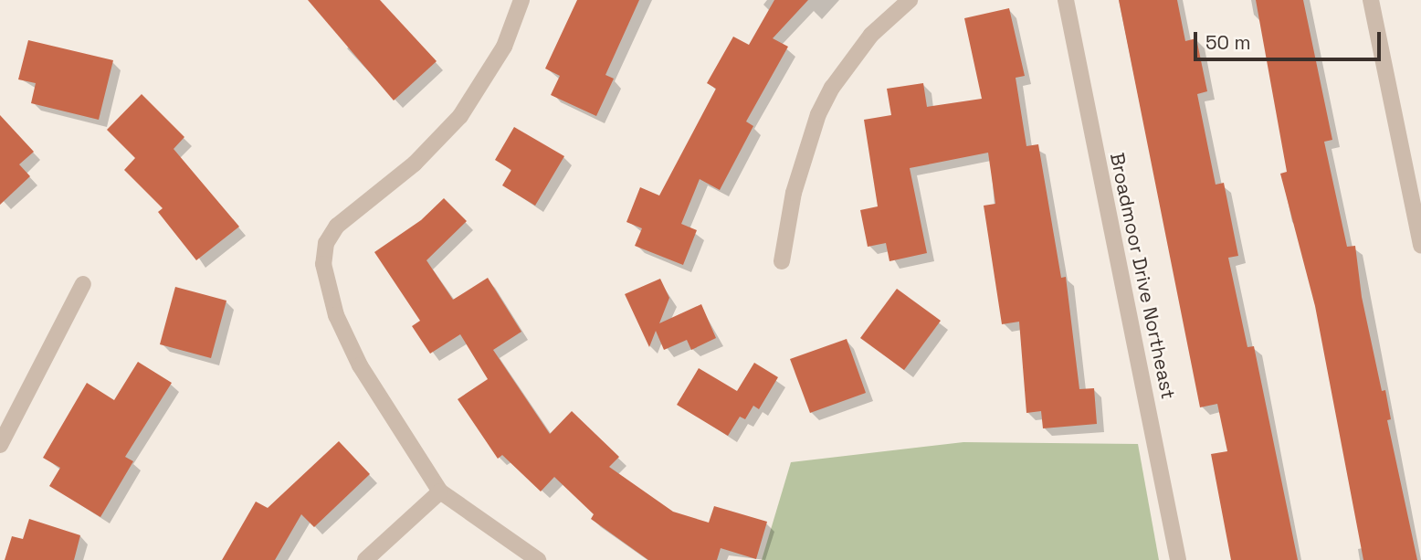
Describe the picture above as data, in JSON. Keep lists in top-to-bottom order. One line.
{"streets":{"street":["Broadmoor Drive Northeast"]},"scale_bar":"50 m"}
